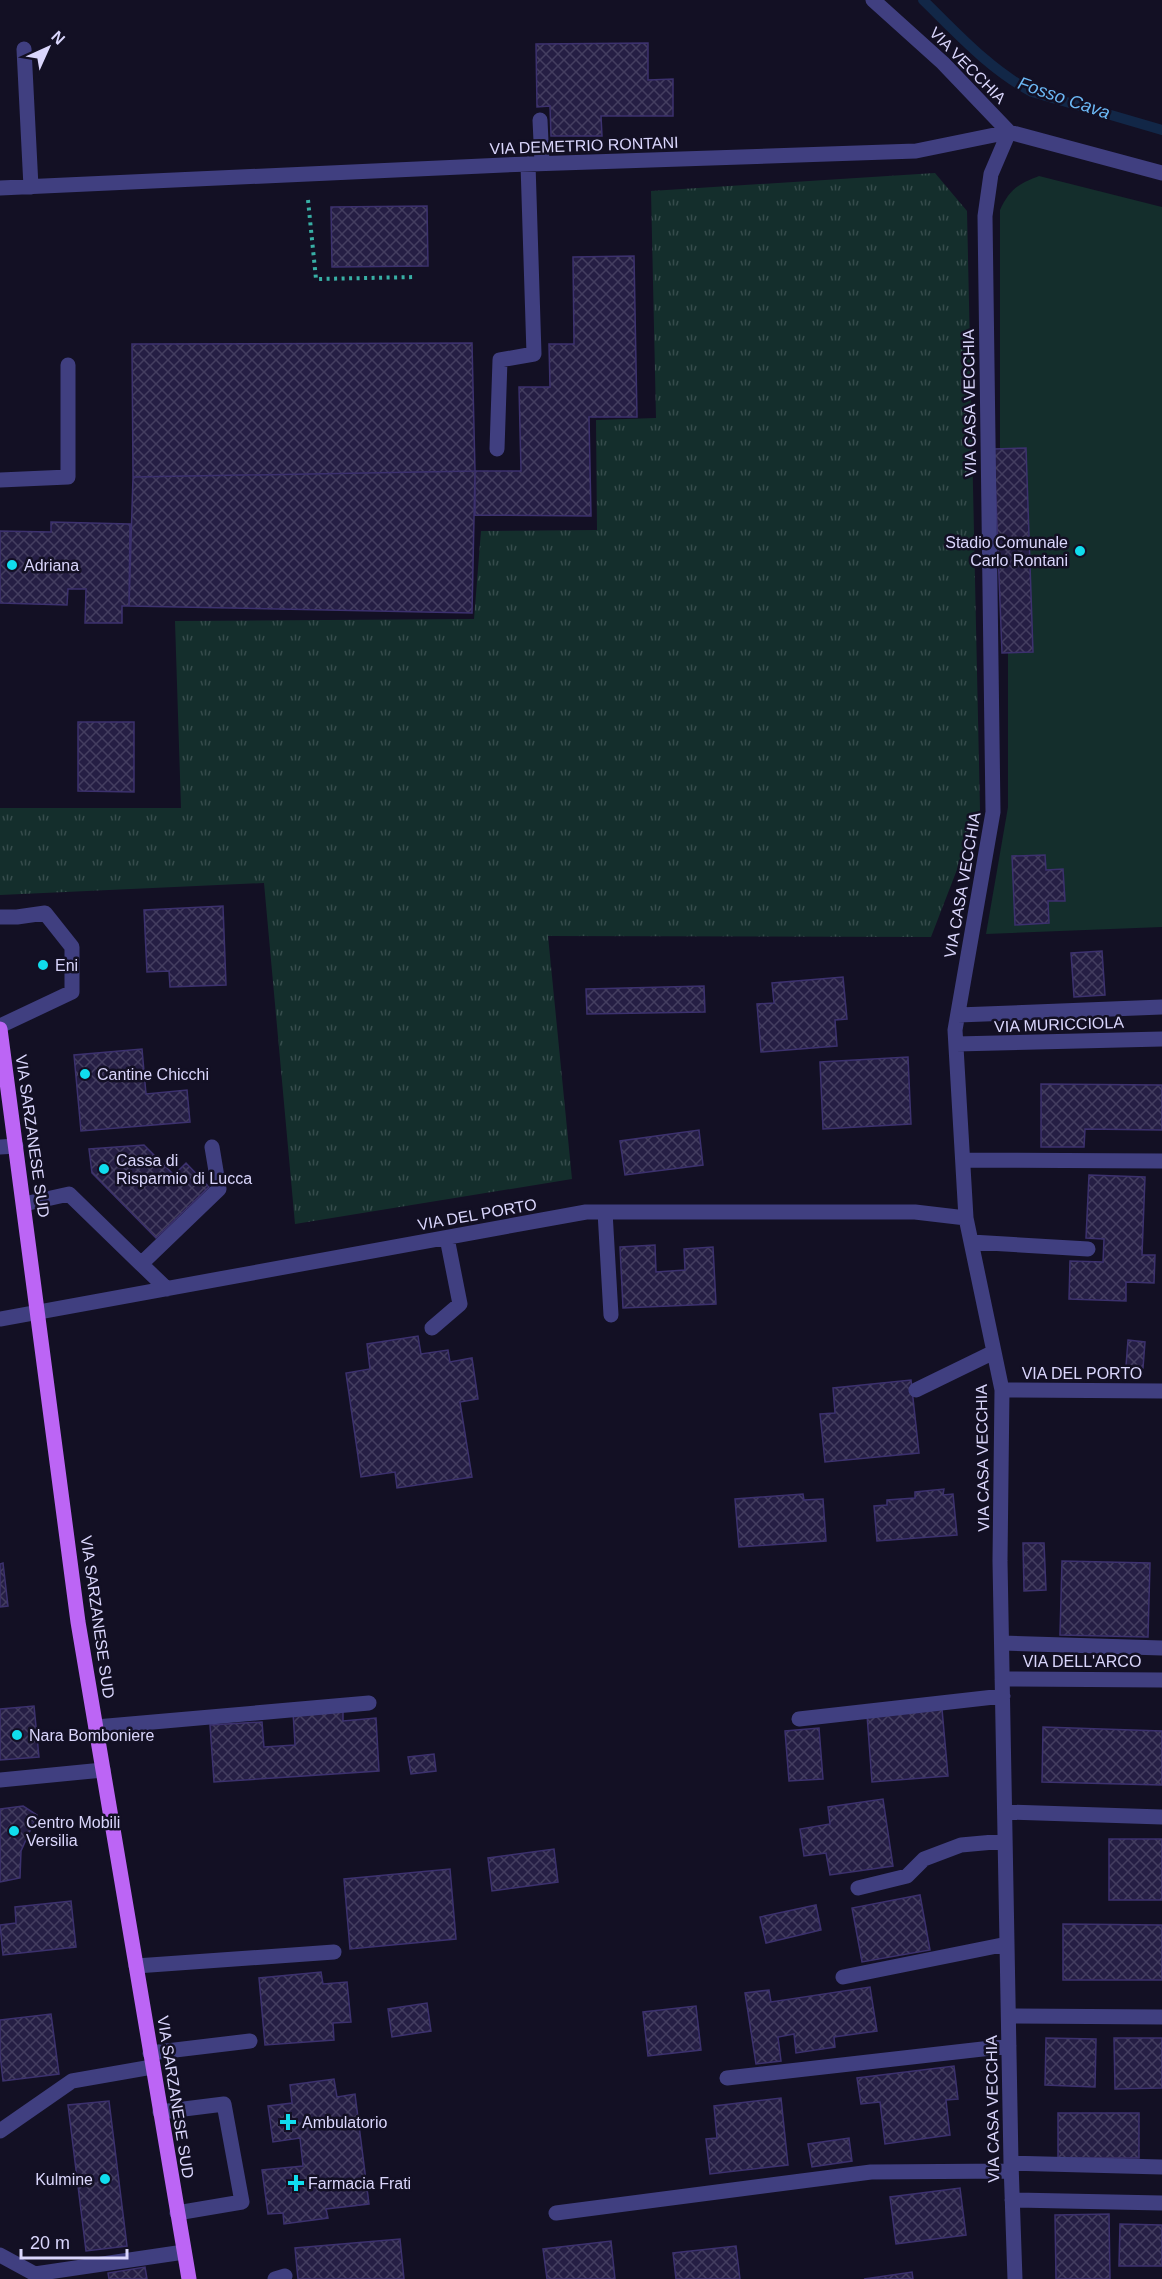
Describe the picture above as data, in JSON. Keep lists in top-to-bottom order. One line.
{"streets":{"main road":["VIA SARZANESE SUD"],"street":["VIA VECCHIA","VIA DEMETRIO RONTANI","VIA CASA VECCHIA","VIA MURICCIOLA","VIA DEL PORTO","VIA DELL'ARCO"]},"crossings":[["VIA VECCHIA","VIA DEMETRIO RONTANI"],["VIA VECCHIA","VIA CASA VECCHIA"],["VIA DEMETRIO RONTANI","VIA CASA VECCHIA"],["VIA CASA VECCHIA","VIA MURICCIOLA"],["VIA CASA VECCHIA","VIA DEL PORTO"],["VIA CASA VECCHIA","VIA DELL'ARCO"],["VIA SARZANESE SUD","VIA DEL PORTO"]],"water":["Fosso Cava"],"places":{"other":["Stadio Comunale Carlo Rontani","Adriana","Eni","Cantine Chicchi","Cassa di Risparmio di Lucca","Nara Bomboniere","Centro Mobili Versilia","Kulmine"],"health":["Ambulatorio","Farmacia Frati"]},"scale_bar":"20 m","north":"top right"}
